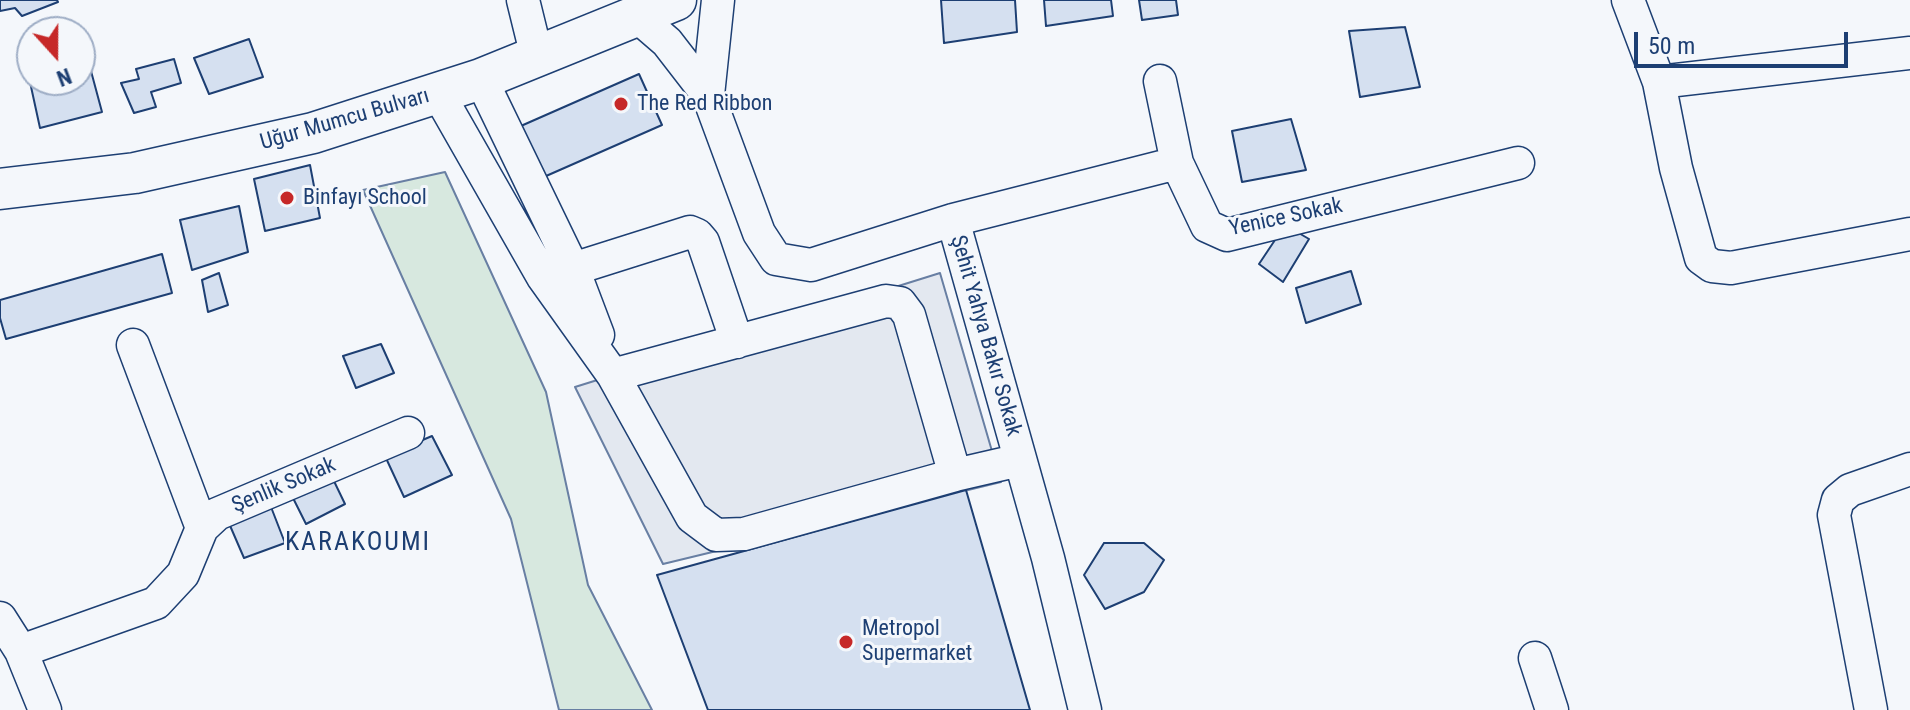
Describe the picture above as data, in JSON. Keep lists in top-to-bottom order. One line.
{"streets":{"main road":["Uğur Mumcu Bulvarı"],"street":["Yenice Sokak","Şehit Yahya Bakır Sokak","Şenlik Sokak"]},"districts":["KARAKOUMI"],"places":["The Red Ribbon","Binfayı School","Metropol Supermarket"],"scale_bar":"50 m","north":"bottom"}
